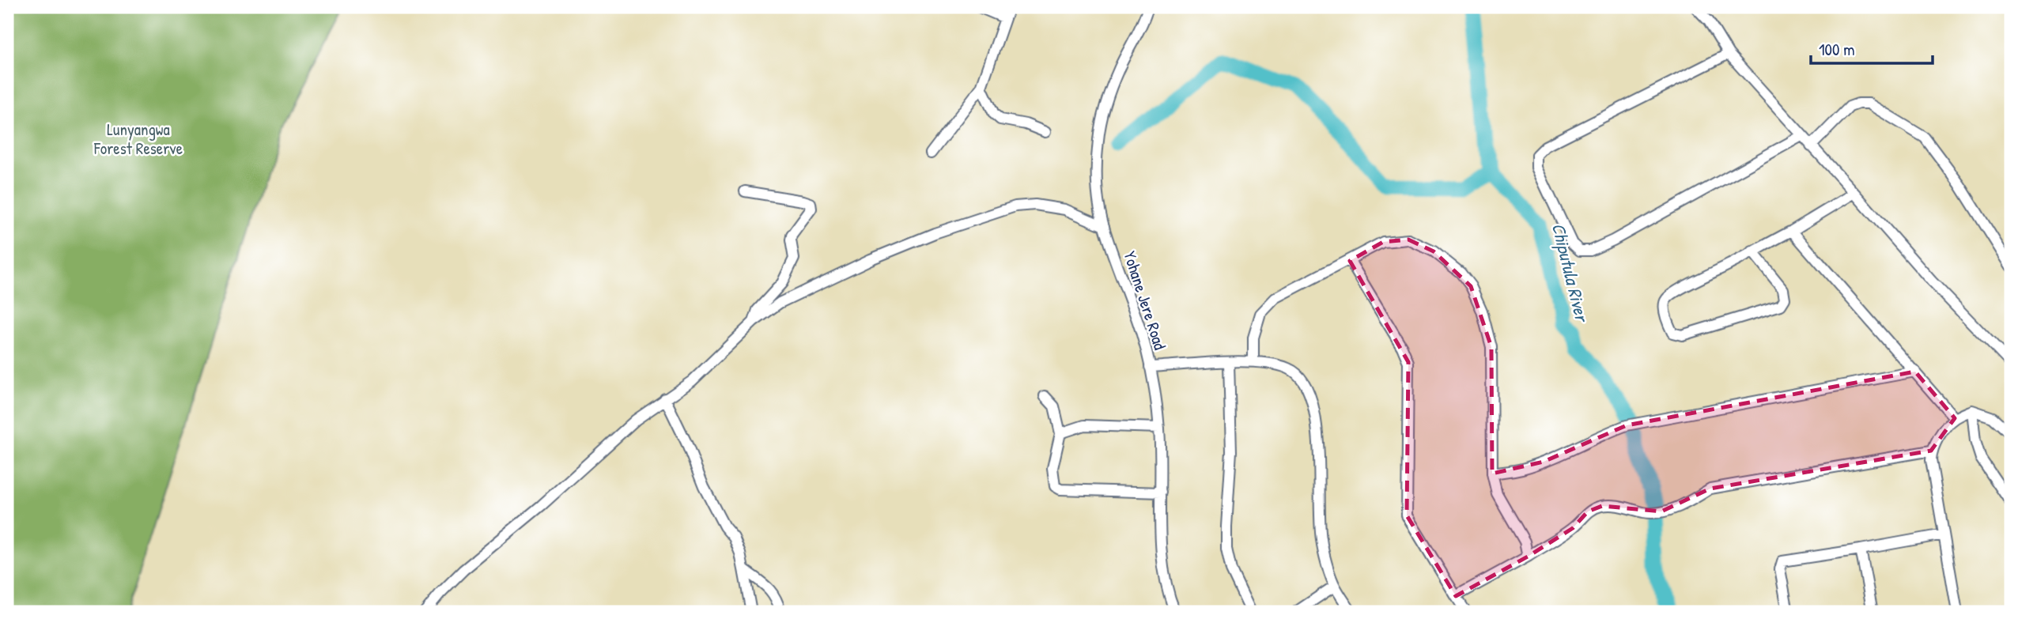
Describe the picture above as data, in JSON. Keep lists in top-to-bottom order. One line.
{"streets":{"street":["Yohane Jere Road"]},"water":["Chiputula River"],"parks":["Lunyangwa Forest Reserve"],"scale_bar":"100 m"}
